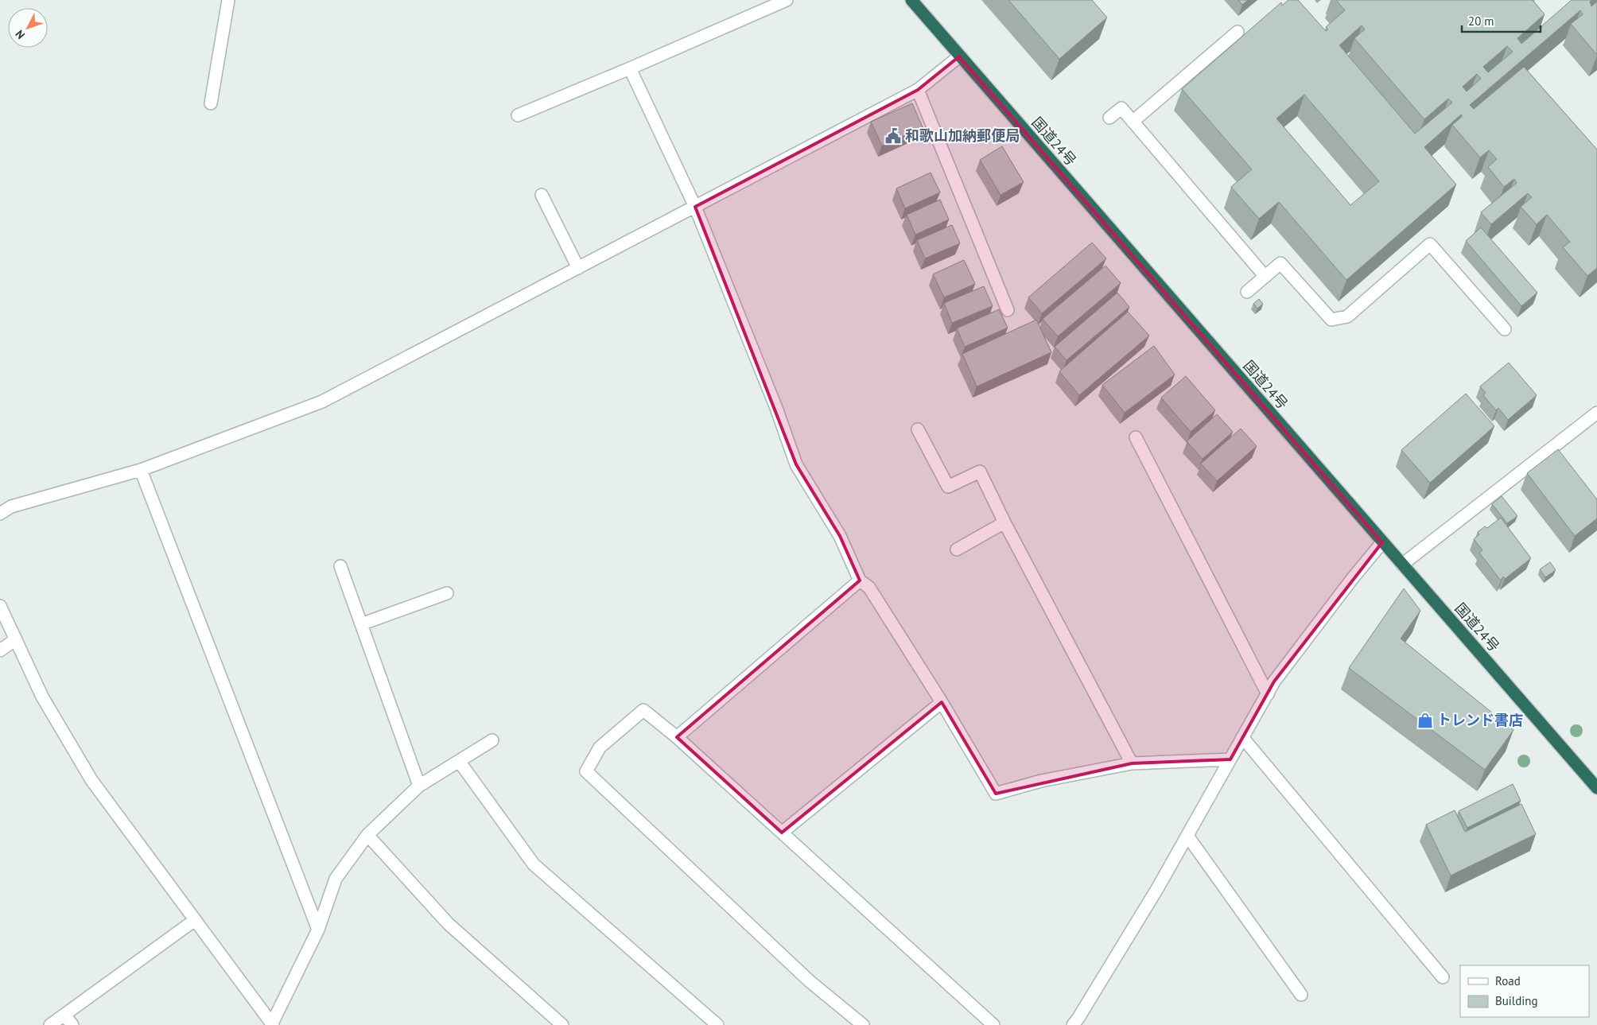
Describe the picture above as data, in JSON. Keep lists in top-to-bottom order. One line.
{"streets":{"highway":["国道24号"]},"places":{"public building":["和歌山加納郵便局"],"shop":["トレンド書店"]},"legend":["Road","Building"],"scale_bar":"20 m","north":"bottom left"}
